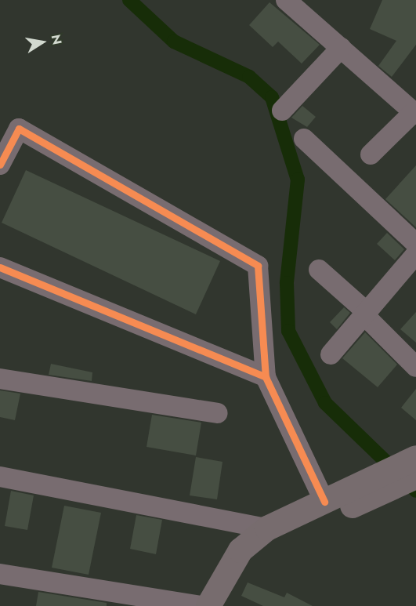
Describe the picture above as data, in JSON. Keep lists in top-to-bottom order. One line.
{"north":"right"}
